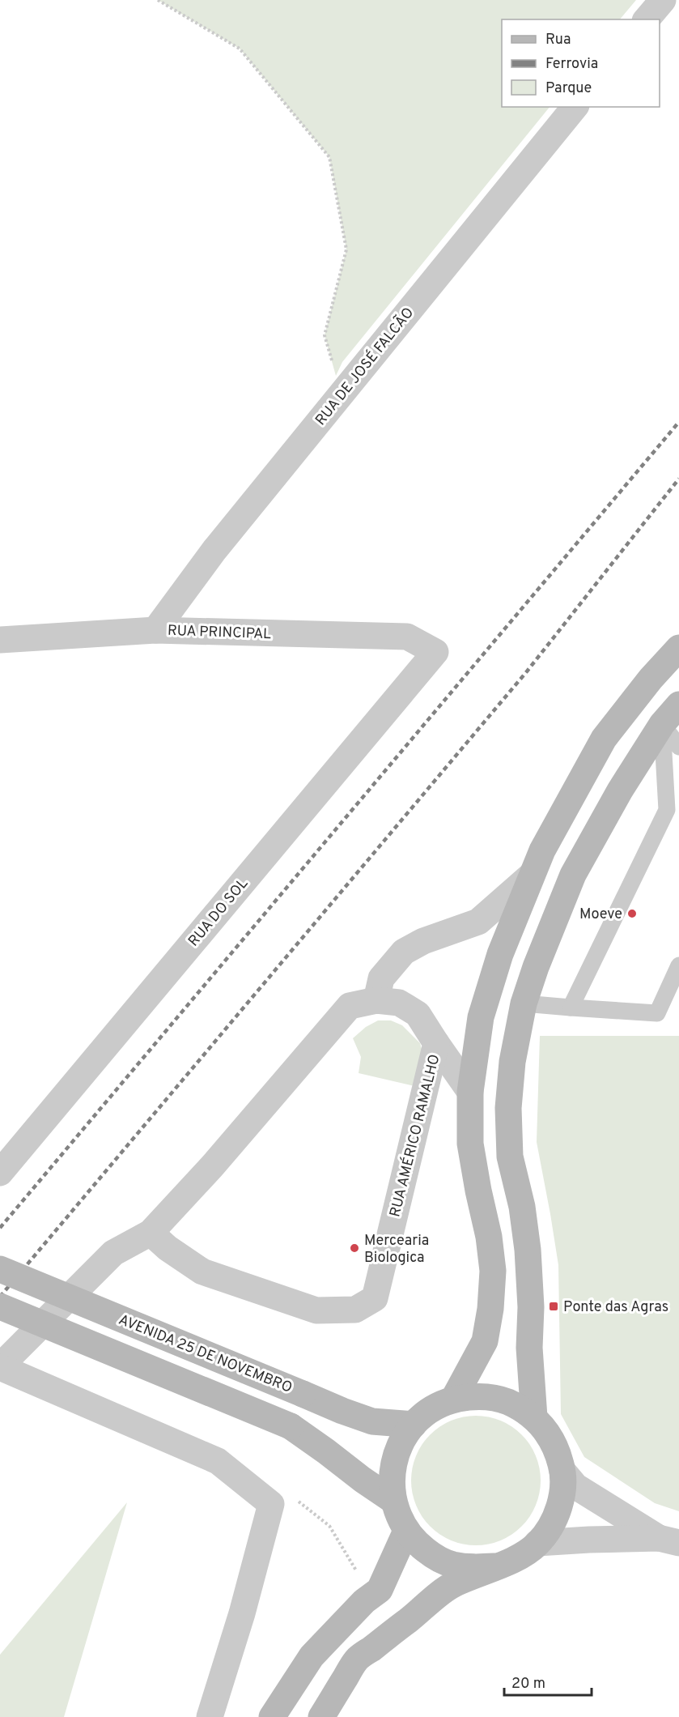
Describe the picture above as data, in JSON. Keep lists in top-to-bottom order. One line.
{"streets":{"main road":["AVENIDA 25 DE NOVEMBRO"],"street":["RUA DE JOSÉ FALCÃO","RUA PRINCIPAL","RUA DO SOL","RUA AMÉRICO RAMALHO"]},"crossings":[["RUA DE JOSÉ FALCÃO","RUA PRINCIPAL"],["RUA PRINCIPAL","RUA DO SOL"]],"places":{"other":["Moeve","Mercearia Biologica"],"transit":["Ponte das Agras"]},"legend":["Rua","Ferrovia","Parque"],"scale_bar":"20 m"}
